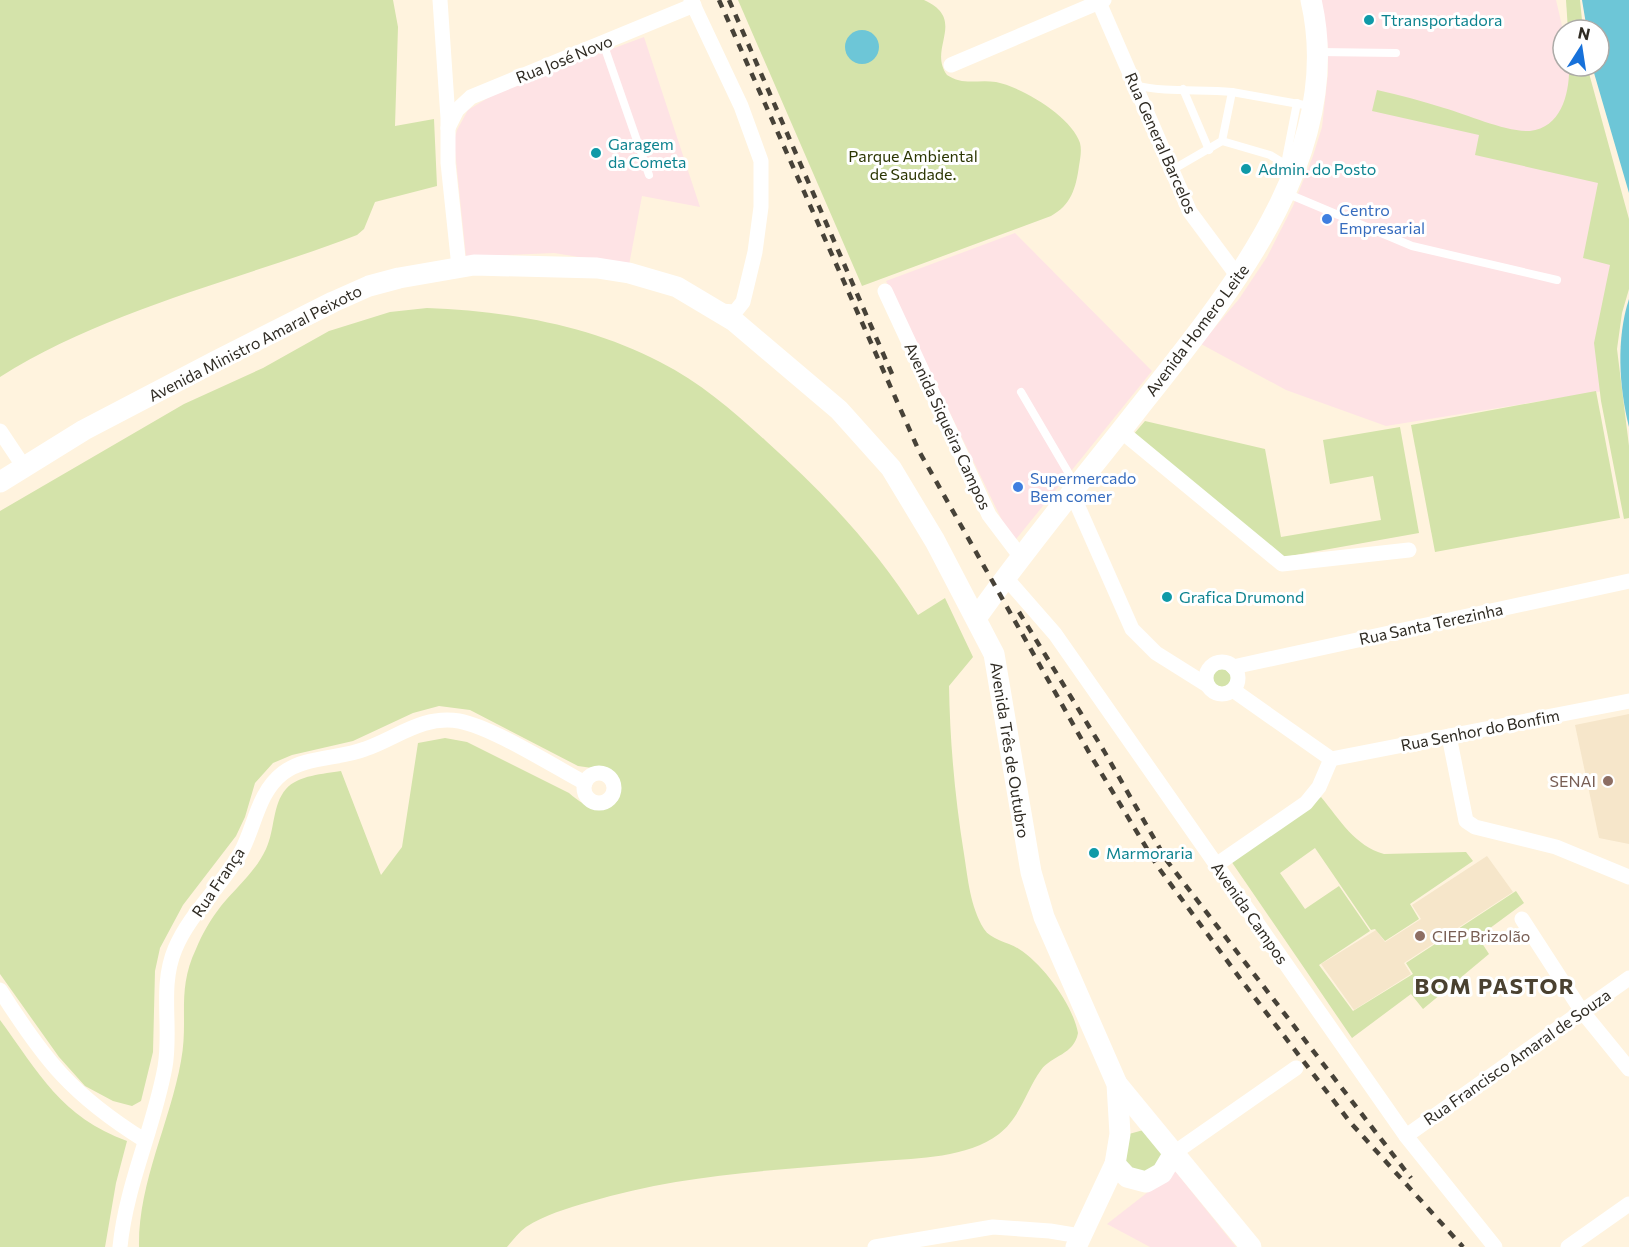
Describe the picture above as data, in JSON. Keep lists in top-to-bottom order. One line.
{"streets":{"main road":["Avenida Homero Leite","Avenida Ministro Amaral Peixoto","Avenida Três de Outubro"],"street":["Rua José Novo","Rua General Barcelos","Avenida Siqueira Campos","Rua Santa Terezinha","Rua Senhor do Bonfim","Rua França","Avenida Campos","Rua Francisco Amaral de Souza"]},"crossings":[["Rua General Barcelos","Avenida Homero Leite"],["Avenida Homero Leite","Avenida Siqueira Campos"],["Avenida Homero Leite","Avenida Três de Outubro"],["Avenida Homero Leite","Avenida Campos"],["Avenida Ministro Amaral Peixoto","Avenida Três de Outubro"],["Avenida Campos","Rua Francisco Amaral de Souza"]],"districts":["BOM PASTOR"],"parks":["Parque Ambiental de Saudade."],"places":["Ttransportadora","Garagem da Cometa","Admin. do Posto","Centro Empresarial","Supermercado Bem comer","Grafica Drumond","SENAI","Marmoraria","CIEP Brizolão"],"north":"top"}
